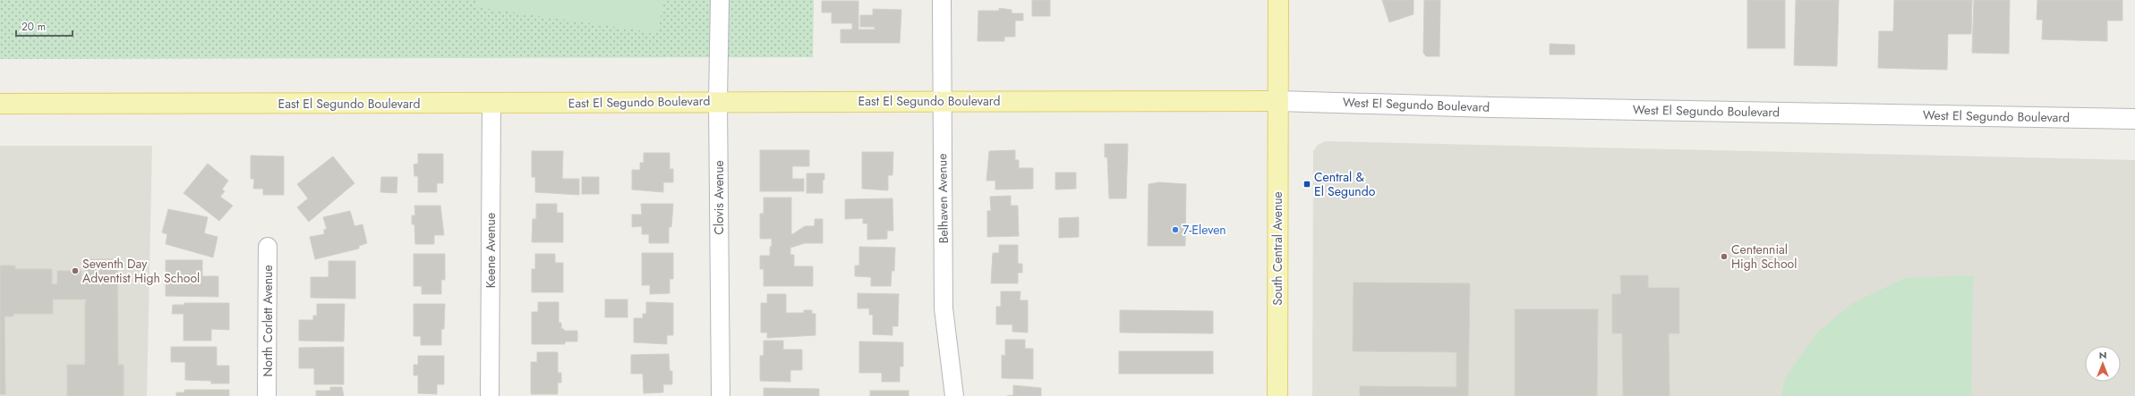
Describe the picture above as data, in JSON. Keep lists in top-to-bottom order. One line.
{"streets":{"main road":["East El Segundo Boulevard","West El Segundo Boulevard","South Central Avenue"],"street":["Clovis Avenue","Belhaven Avenue","Keene Avenue","North Corlett Avenue"]},"crossings":[["East El Segundo Boulevard","West El Segundo Boulevard"],["East El Segundo Boulevard","Clovis Avenue"],["East El Segundo Boulevard","Belhaven Avenue"],["East El Segundo Boulevard","South Central Avenue"],["East El Segundo Boulevard","Keene Avenue"],["West El Segundo Boulevard","South Central Avenue"]],"places":{"transit":["Central & El Segundo"],"other":["7-Eleven","Centennial High School","Seventh Day Adventist High School"]},"scale_bar":"20 m","north":"top"}
